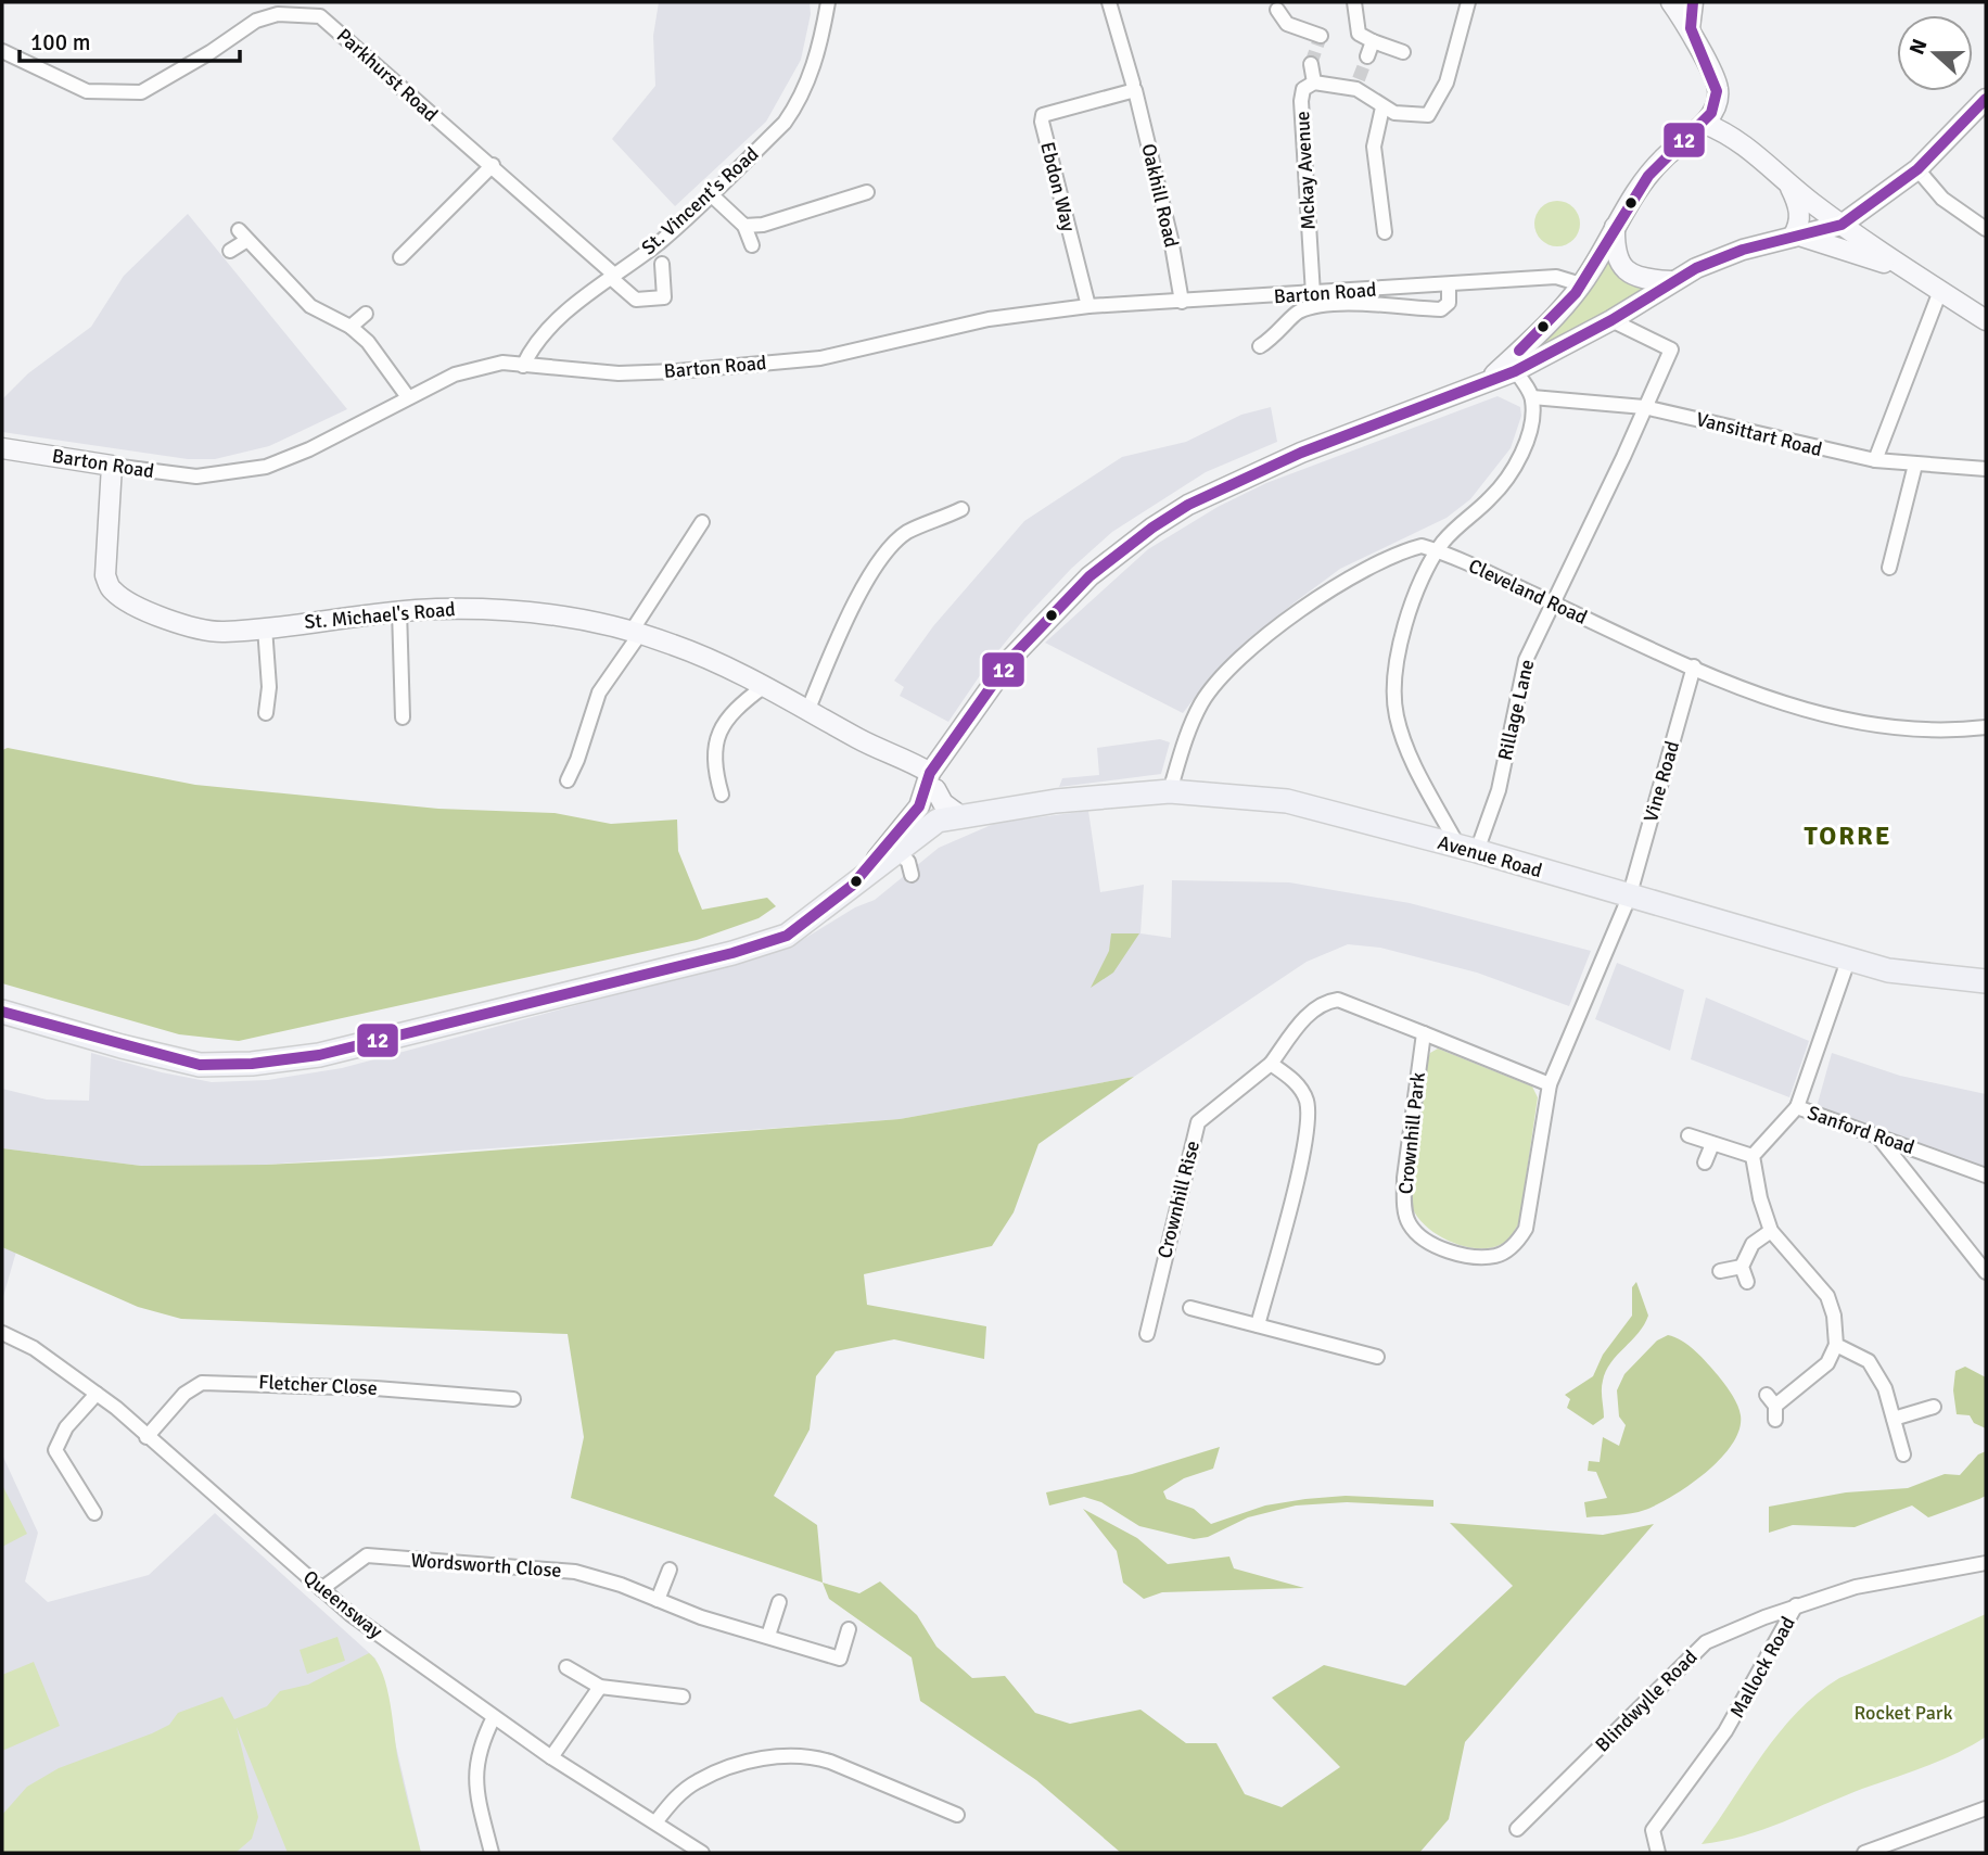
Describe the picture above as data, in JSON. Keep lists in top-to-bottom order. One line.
{"streets":{"main road":["Avenue Road"],"street":["Parkhurst Road","Mckay Avenue","Ebdon Way","Oakhill Road","St. Vincent's Road","Barton Road","Vansittart Road","Cleveland Road","St. Michael's Road","Rillage Lane","Vine Road","Sanford Road","Crownhill Park","Crownhill Rise","Fletcher Close","Wordsworth Close","Queensway","Mallock Road","Blindwylle Road"]},"crossings":[["Parkhurst Road","St. Vincent's Road"],["Mckay Avenue","Barton Road"],["Ebdon Way","Oakhill Road"],["Ebdon Way","Barton Road"],["Oakhill Road","Barton Road"],["St. Vincent's Road","Barton Road"],["Barton Road","St. Michael's Road"],["Vansittart Road","Rillage Lane"],["Cleveland Road","Rillage Lane"],["Cleveland Road","Vine Road"],["Rillage Lane","Avenue Road"],["Vine Road","Avenue Road"],["Vine Road","Crownhill Park"],["Avenue Road","Sanford Road"],["Avenue Road","Crownhill Park"],["Fletcher Close","Queensway"],["Wordsworth Close","Queensway"],["Mallock Road","Blindwylle Road"]],"districts":["TORRE"],"parks":["Rocket Park"],"lines":["transit line 12"],"scale_bar":"100 m","north":"left"}
